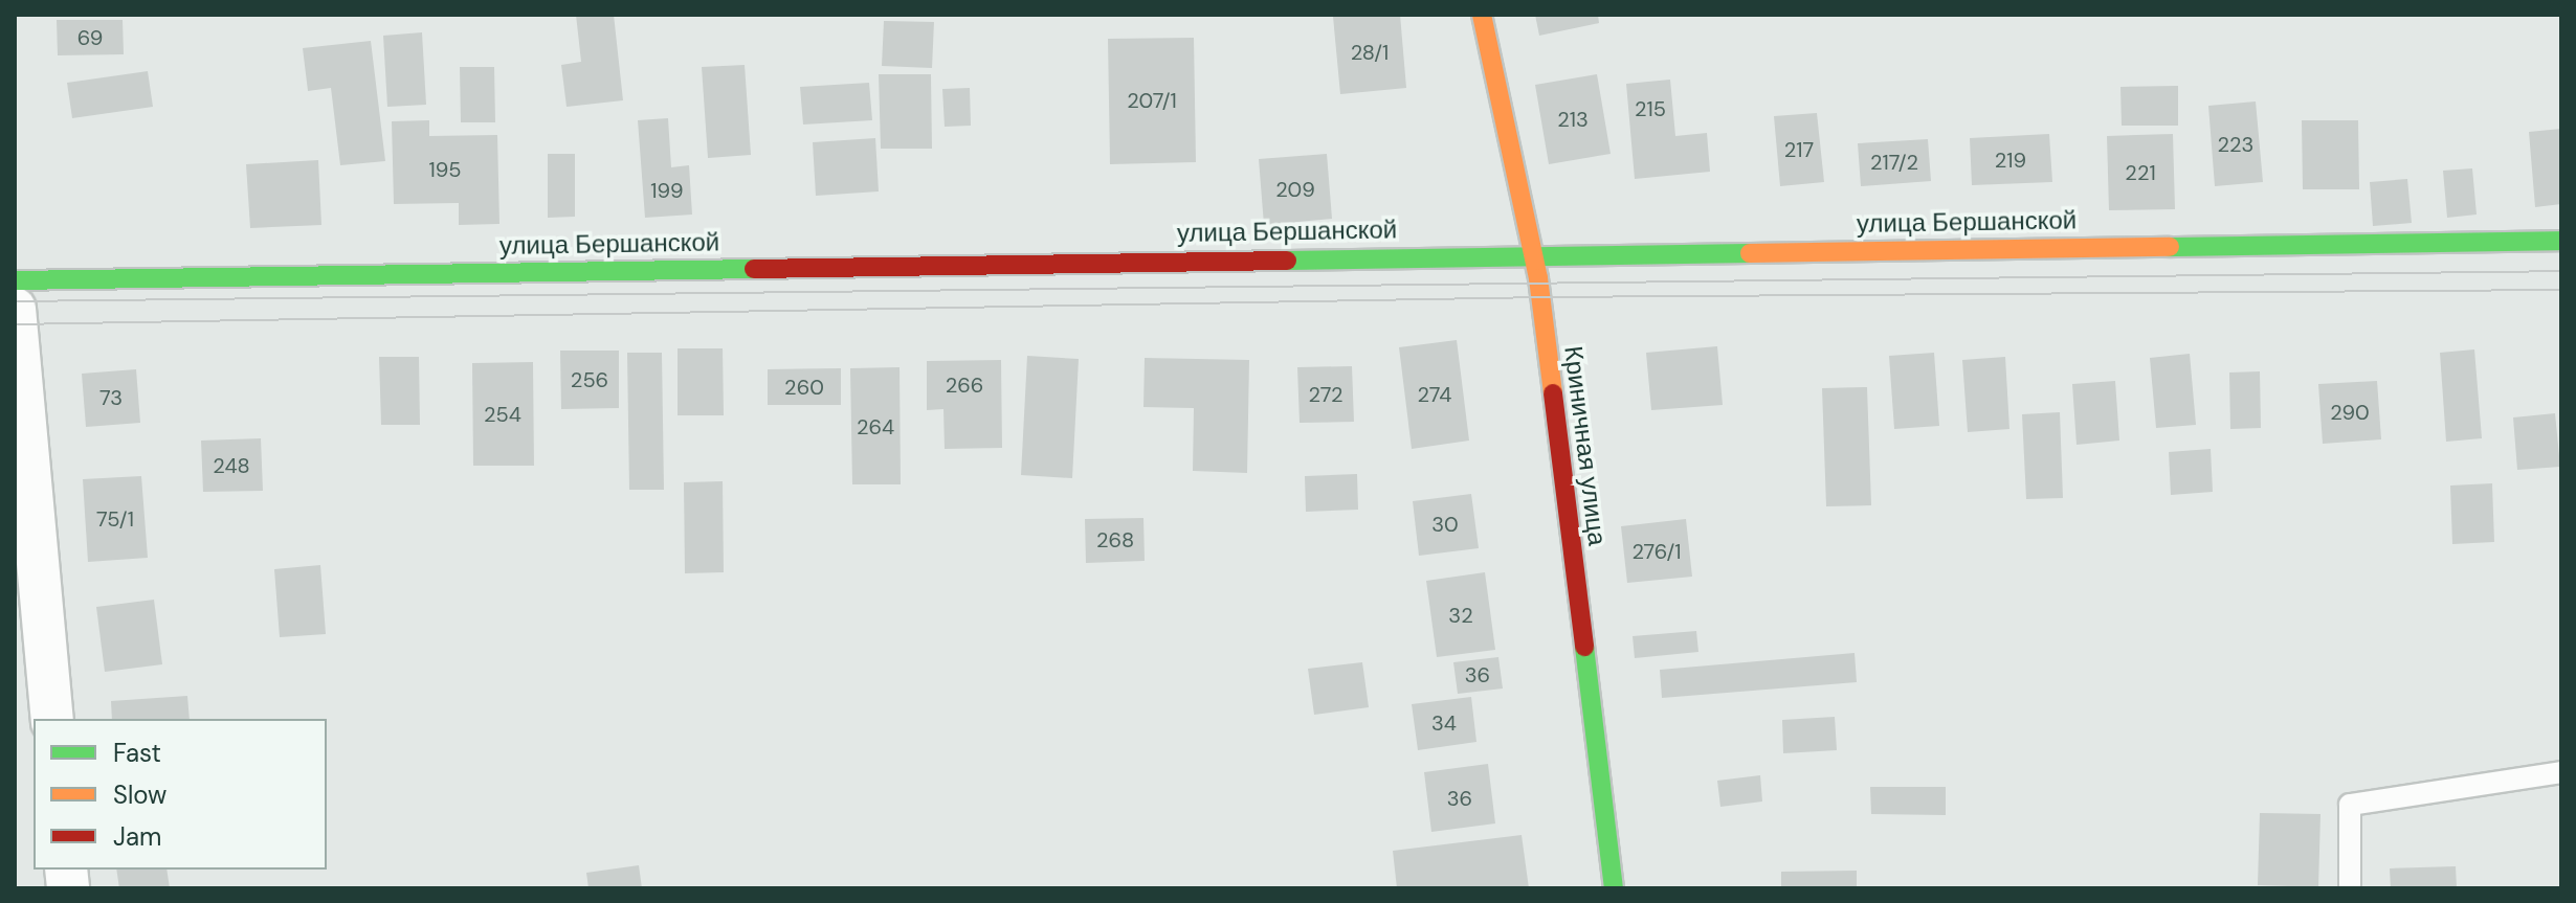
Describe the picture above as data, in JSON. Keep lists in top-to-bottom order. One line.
{"streets":{"street":["улица Бершанской","Криничная улица"]},"crossings":[["улица Бершанской","Криничная улица"]],"house_numbers":["69","28/1","207/1","215","213","223","217","219","217/2","195","221","209","199","256","266","260","272","274","73","290","254","264","248","75/1","30","268","276/1","32","36","34","36"],"legend":["Fast","Slow","Jam"]}
